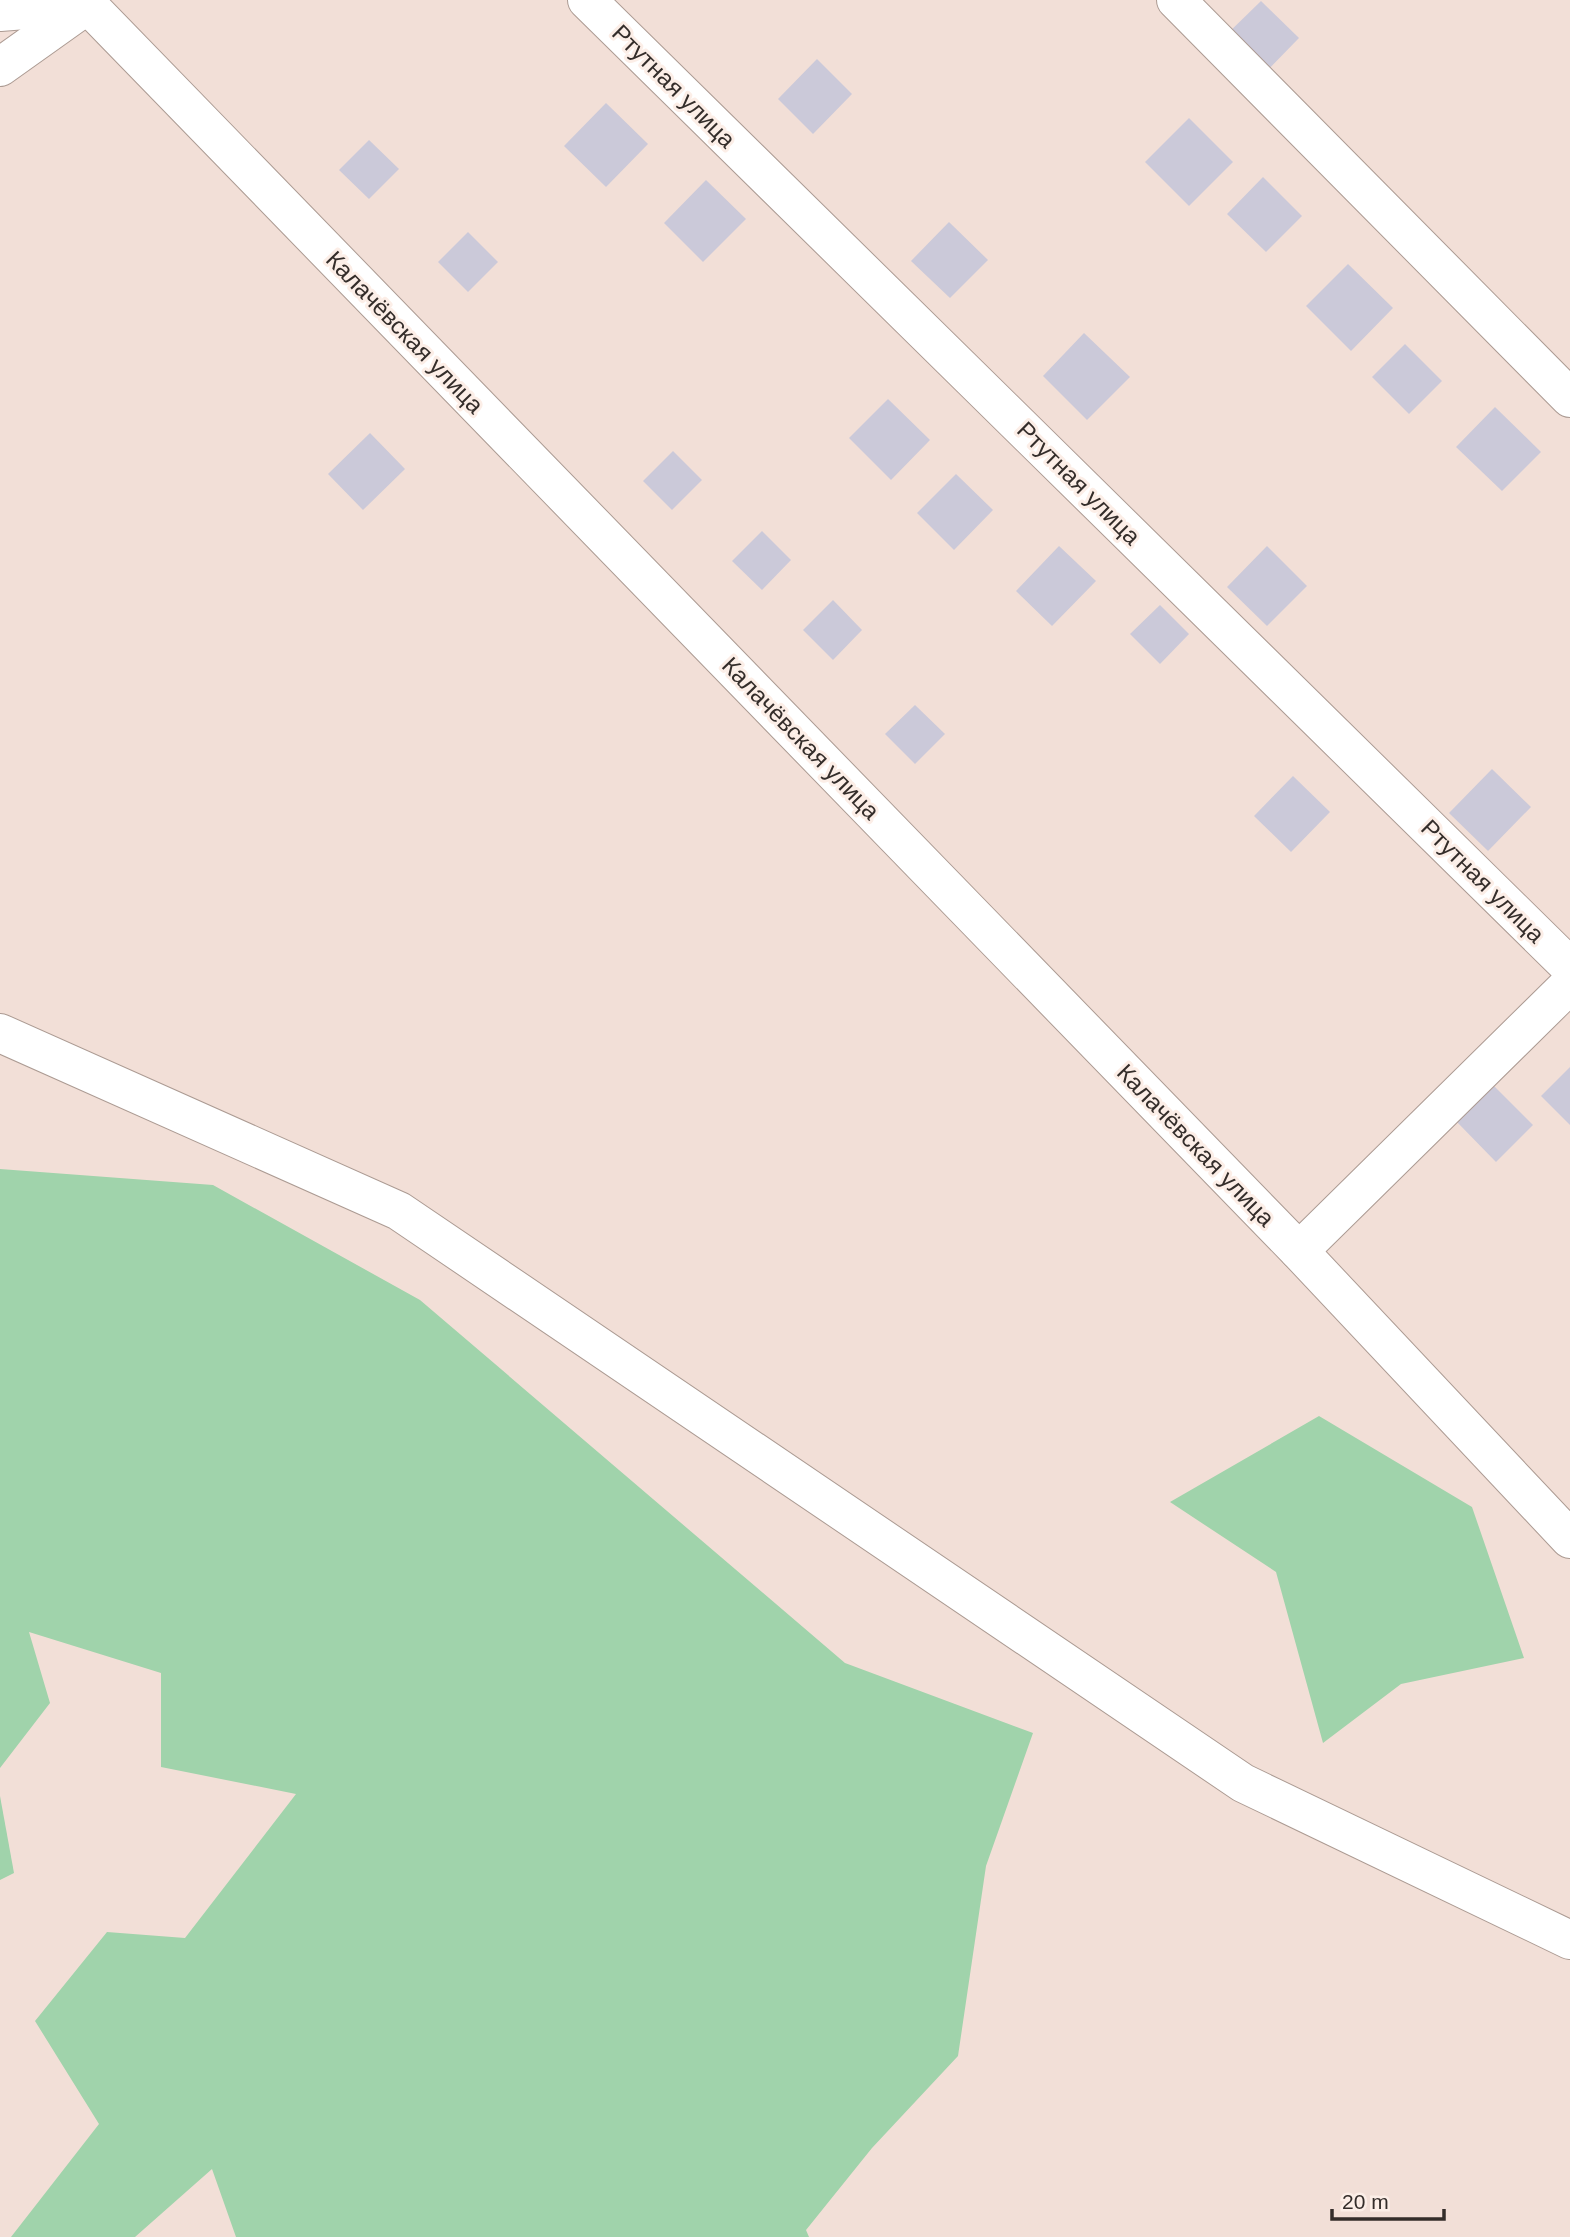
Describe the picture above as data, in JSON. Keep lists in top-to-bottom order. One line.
{"streets":{"street":["Ртутная улица","Калачёвская улица"]},"scale_bar":"20 m"}
